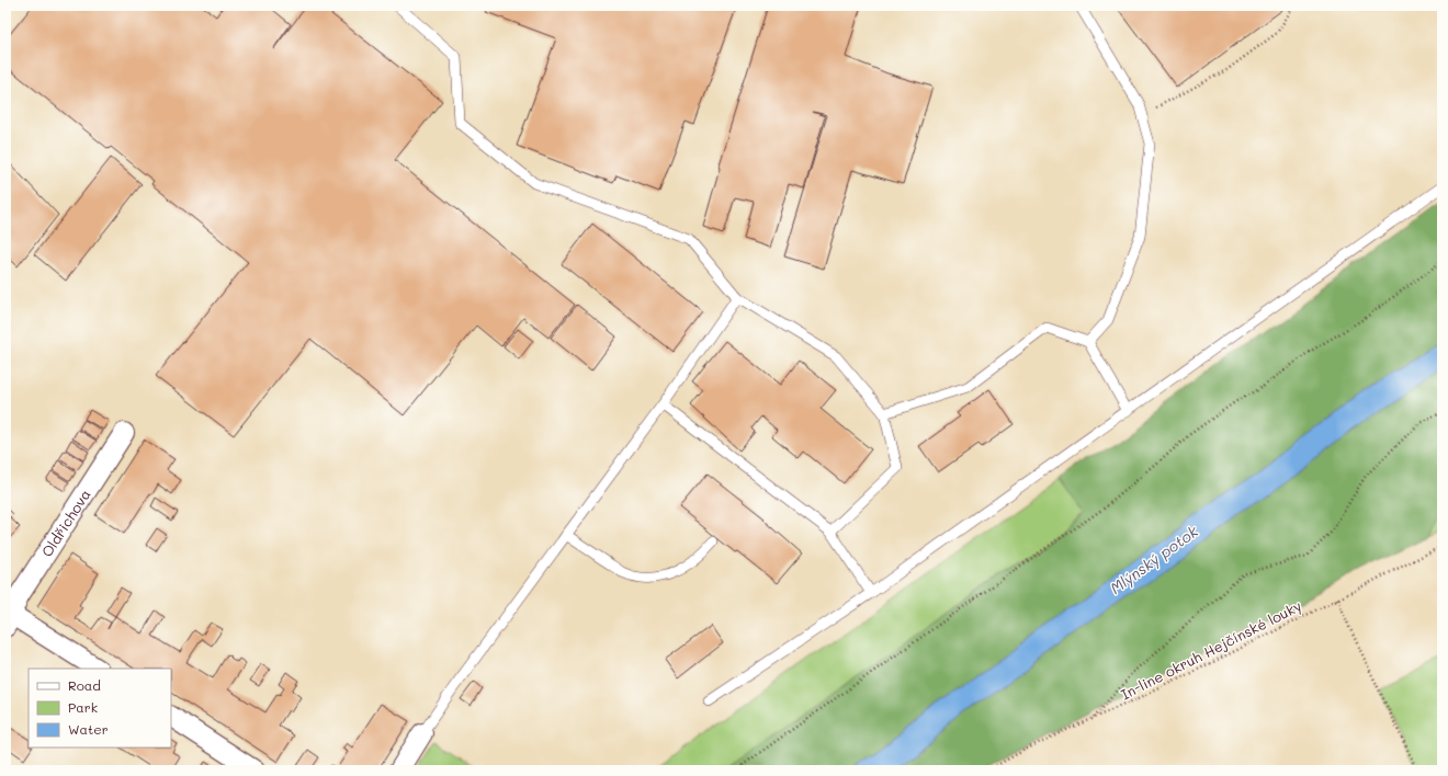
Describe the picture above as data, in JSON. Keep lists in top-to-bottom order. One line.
{"streets":{"street":["Oldřichova"],"path":["In-line okruh Hejčínské louky"]},"water":["Mlýnský potok"],"legend":["Road","Park","Water"]}
